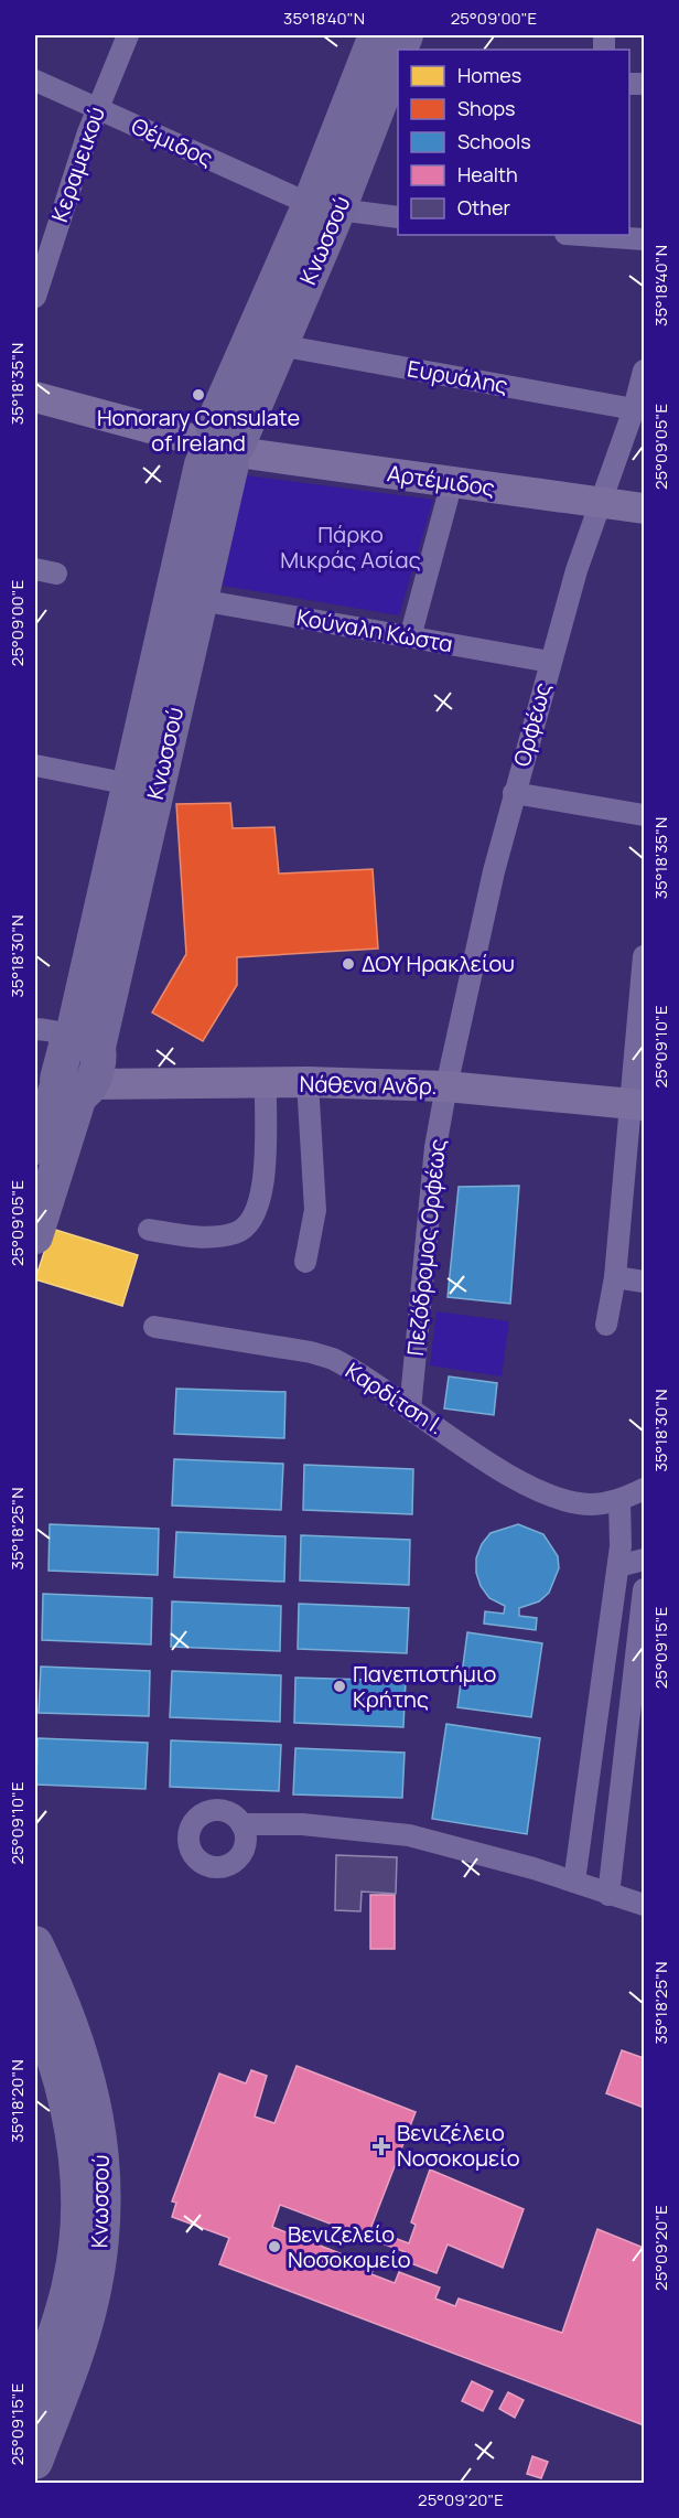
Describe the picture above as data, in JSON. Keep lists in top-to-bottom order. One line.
{"streets":{"main road":["Κνωσσού"],"street":["Θέμιδος","Κεραμεικού","Ευρυάλης","Αρτέμιδος","Κούναλη Κώστα","Ορφέως","Νάθενα Ανδρ.","Πεζόδρομος Ορφέως","Καρδίτση Ι."]},"crossings":[["Θέμιδος","Κεραμεικού"],["Θέμιδος","Κνωσσού"],["Κνωσσού","Ευρυάλης"],["Κνωσσού","Αρτέμιδος"],["Κνωσσού","Κούναλη Κώστα"],["Ευρυάλης","Ορφέως"],["Αρτέμιδος","Ορφέως"],["Κούναλη Κώστα","Ορφέως"],["Ορφέως","Νάθενα Ανδρ."],["Ορφέως","Πεζόδρομος Ορφέως"],["Νάθενα Ανδρ.","Πεζόδρομος Ορφέως"],["Πεζόδρομος Ορφέως","Καρδίτση Ι."]],"parks":["Πάρκο Μικράς Ασίας"],"places":{"other":["Honorary Consulate of Ireland","ΔΟΥ Ηρακλείου","Πανεπιστήμιο Κρήτης","Βενιζελείο Νοσοκομείο"],"health":["Βενιζέλειο Νοσοκομείο"]},"legend":["Homes","Shops","Schools","Health","Other"],"coordinates":["35°18'40\"N","25°09'00\"E","35°18'35\"N","25°09'05\"E","35°18'30\"N","25°09'10\"E","35°18'25\"N","25°09'15\"E","35°18'20\"N","25°09'20\"E"]}
